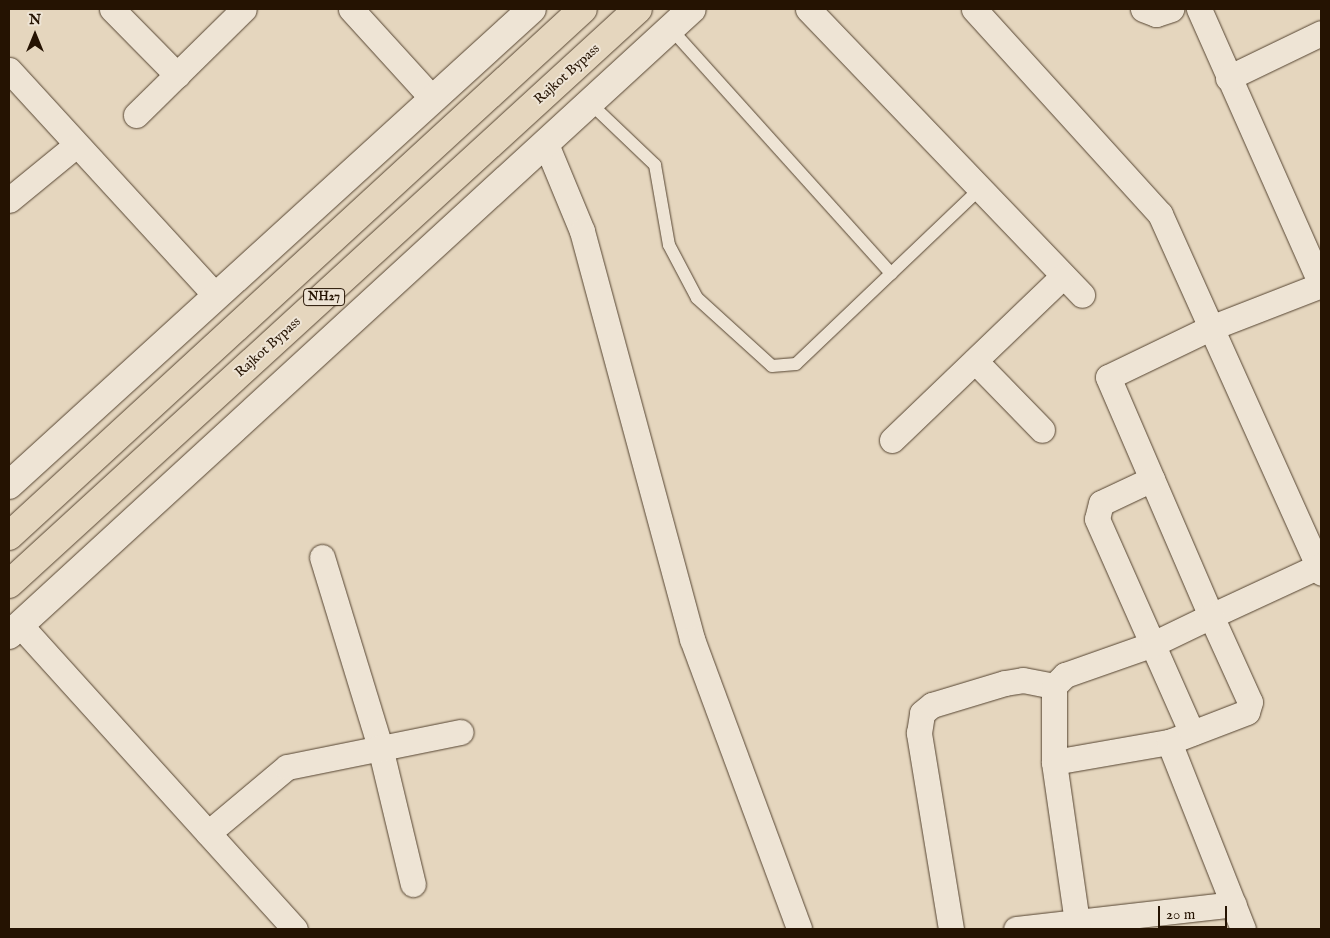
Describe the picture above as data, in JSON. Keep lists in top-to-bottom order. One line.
{"streets":{"highway":["Rajkot Bypass","NH27"]},"scale_bar":"20 m","north":"top"}
